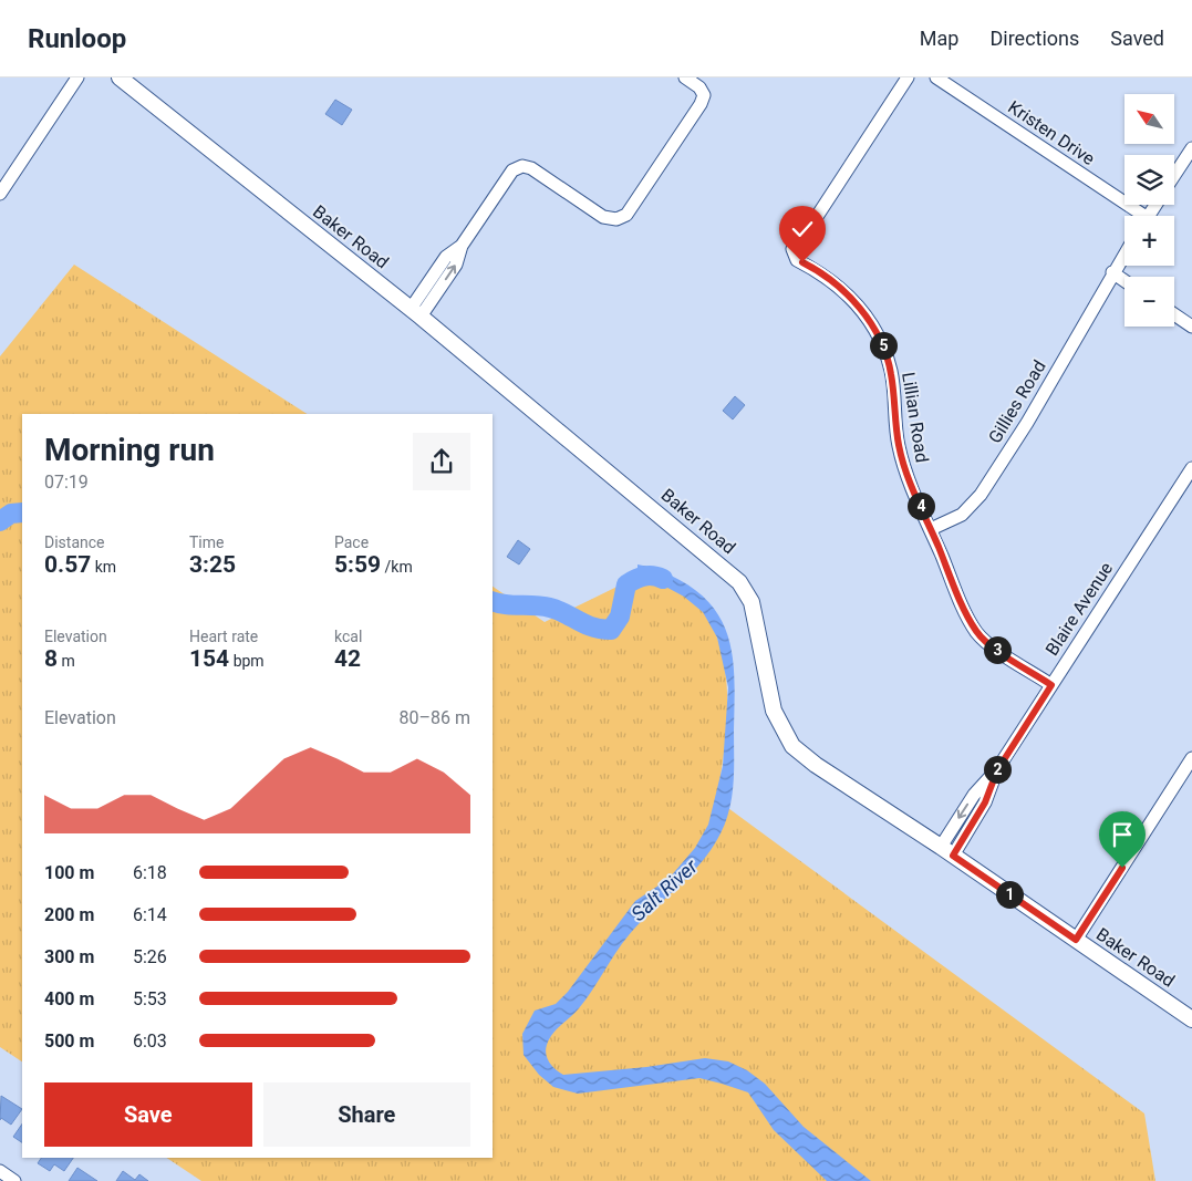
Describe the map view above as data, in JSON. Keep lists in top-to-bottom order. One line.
{"streets":{"street":["Kristen Drive","Baker Road","Gillies Road","Lillian Road","Blaire Avenue"]},"crossings":[["Baker Road","Blaire Avenue"],["Gillies Road","Lillian Road"],["Lillian Road","Blaire Avenue"]],"water":["Salt River"],"north":"top left","page":{"header":"Runloop","nav":["Map","Directions","Saved"],"map_buttons":["+","−"],"pins":["5","4","3","2","1"],"heading":["Morning run","07:19"],"stats":[["Distance","0.57 km"],["Time","3:25"],["Pace","5:59 /km"],["Elevation","8 m"],["Heart rate","154 bpm"],["kcal","42"]],"chart":["Elevation","80–86 m"],"list":[{"name":"100 m","note":"6:18"},{"name":"200 m","note":"6:14"},{"name":"300 m","note":"5:26"},{"name":"400 m","note":"5:53"},{"name":"500 m","note":"6:03"}],"buttons":["Save","Share"]}}
